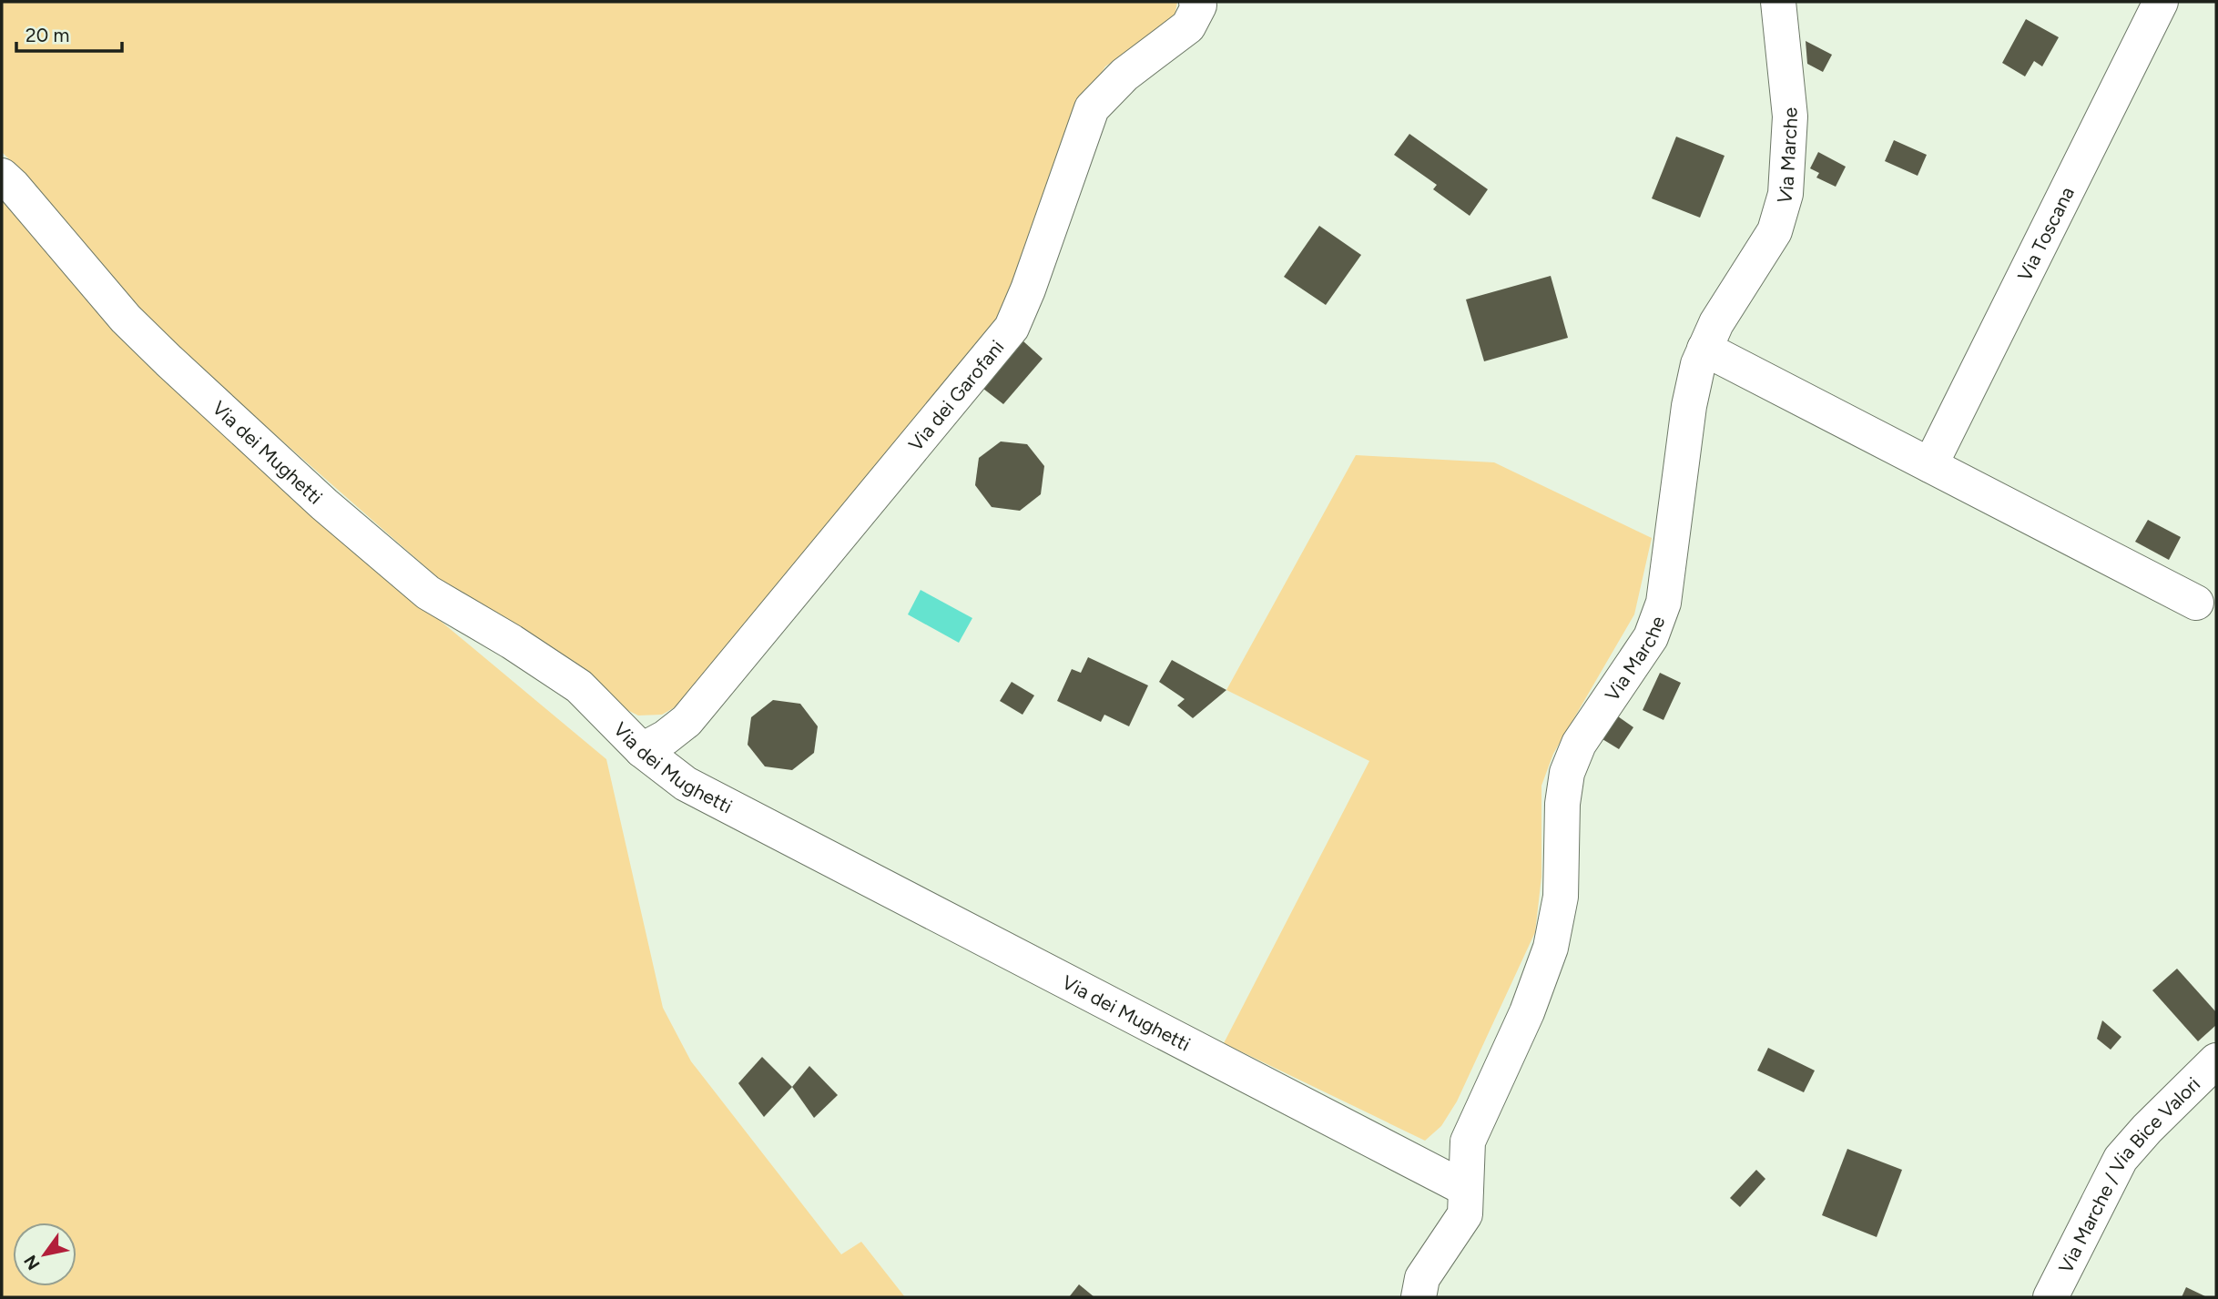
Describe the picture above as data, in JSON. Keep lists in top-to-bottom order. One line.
{"streets":{"street":["Via Marche","Via Toscana","Via dei Garofani","Via dei Mughetti","Via Marche / Via Bice Valori"]},"crossings":[["Via Marche","Via dei Mughetti"],["Via dei Garofani","Via dei Mughetti"]],"scale_bar":"20 m","north":"bottom left"}
